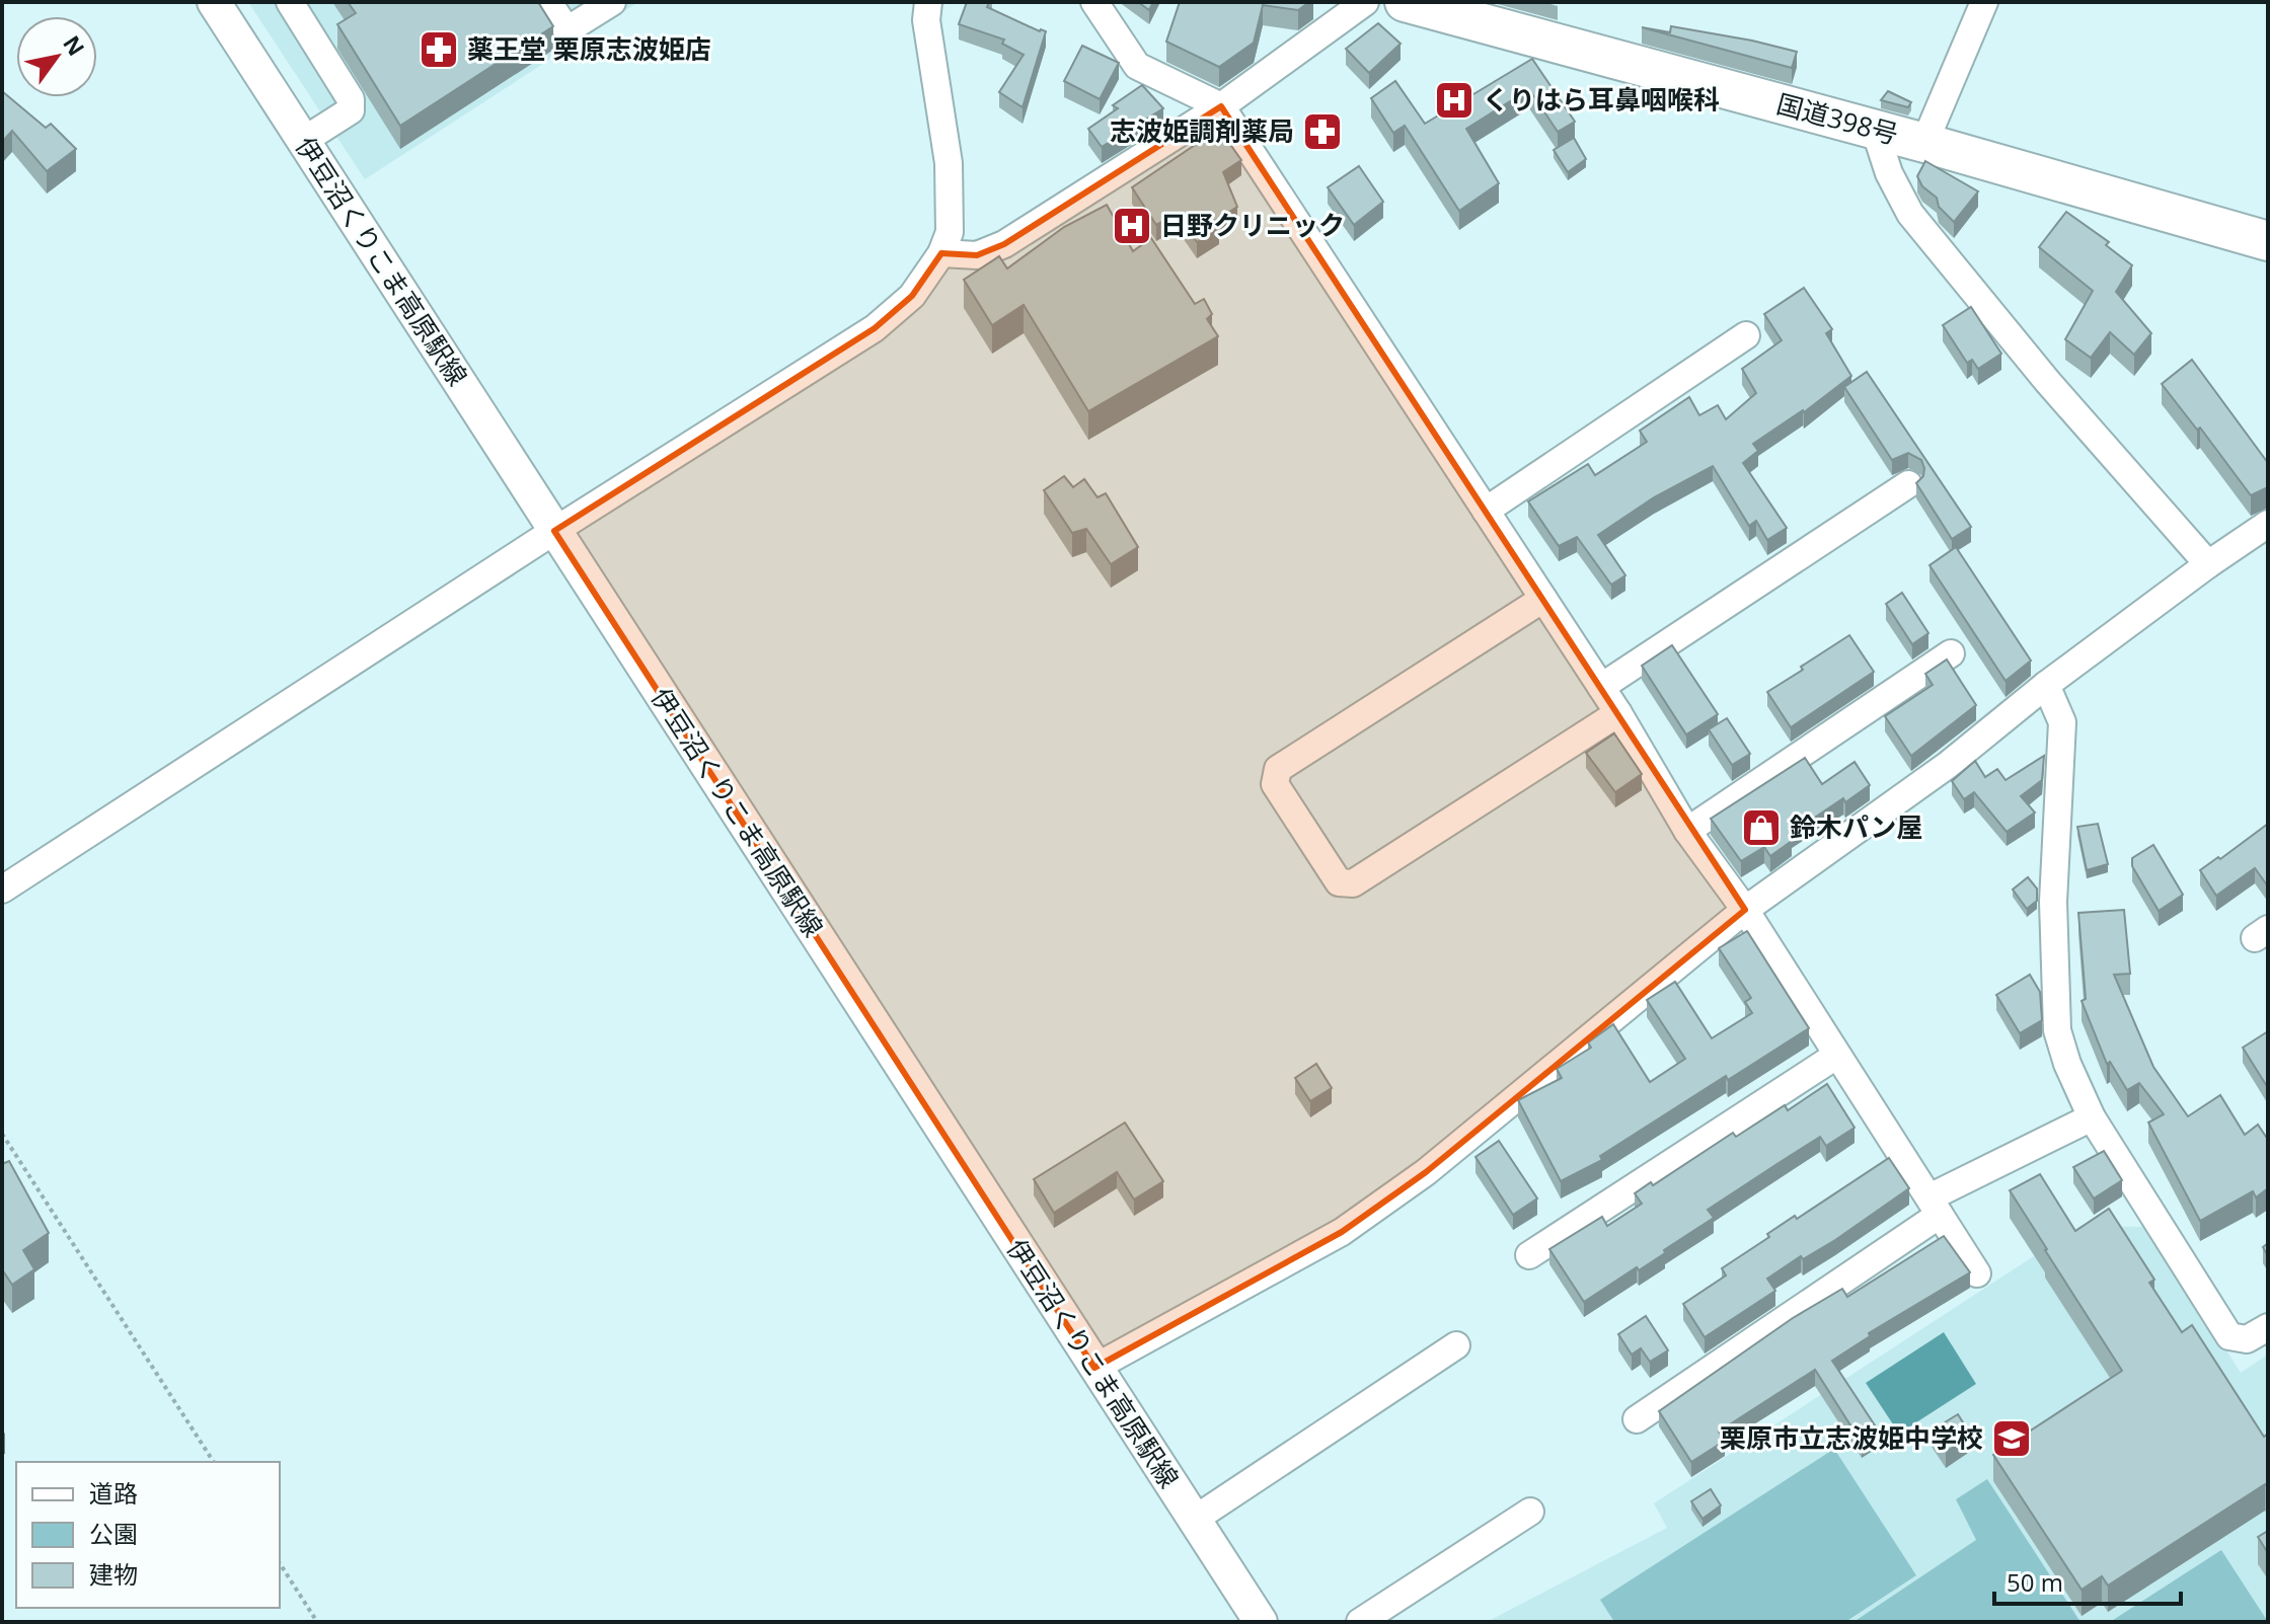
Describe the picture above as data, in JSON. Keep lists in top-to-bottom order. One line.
{"streets":{"highway":["国道398号"],"main road":["伊豆沼くりこま高原駅線"]},"places":{"pharmacy":["薬王堂 栗原志波姫店","志波姫調剤薬局"],"hospital":["くりはら耳鼻咽喉科","日野クリニック"],"shop":["鈴木パン屋"],"school or university":["栗原市立志波姫中学校"]},"legend":["道路","公園","建物"],"scale_bar":"50 m","north":"top right"}
